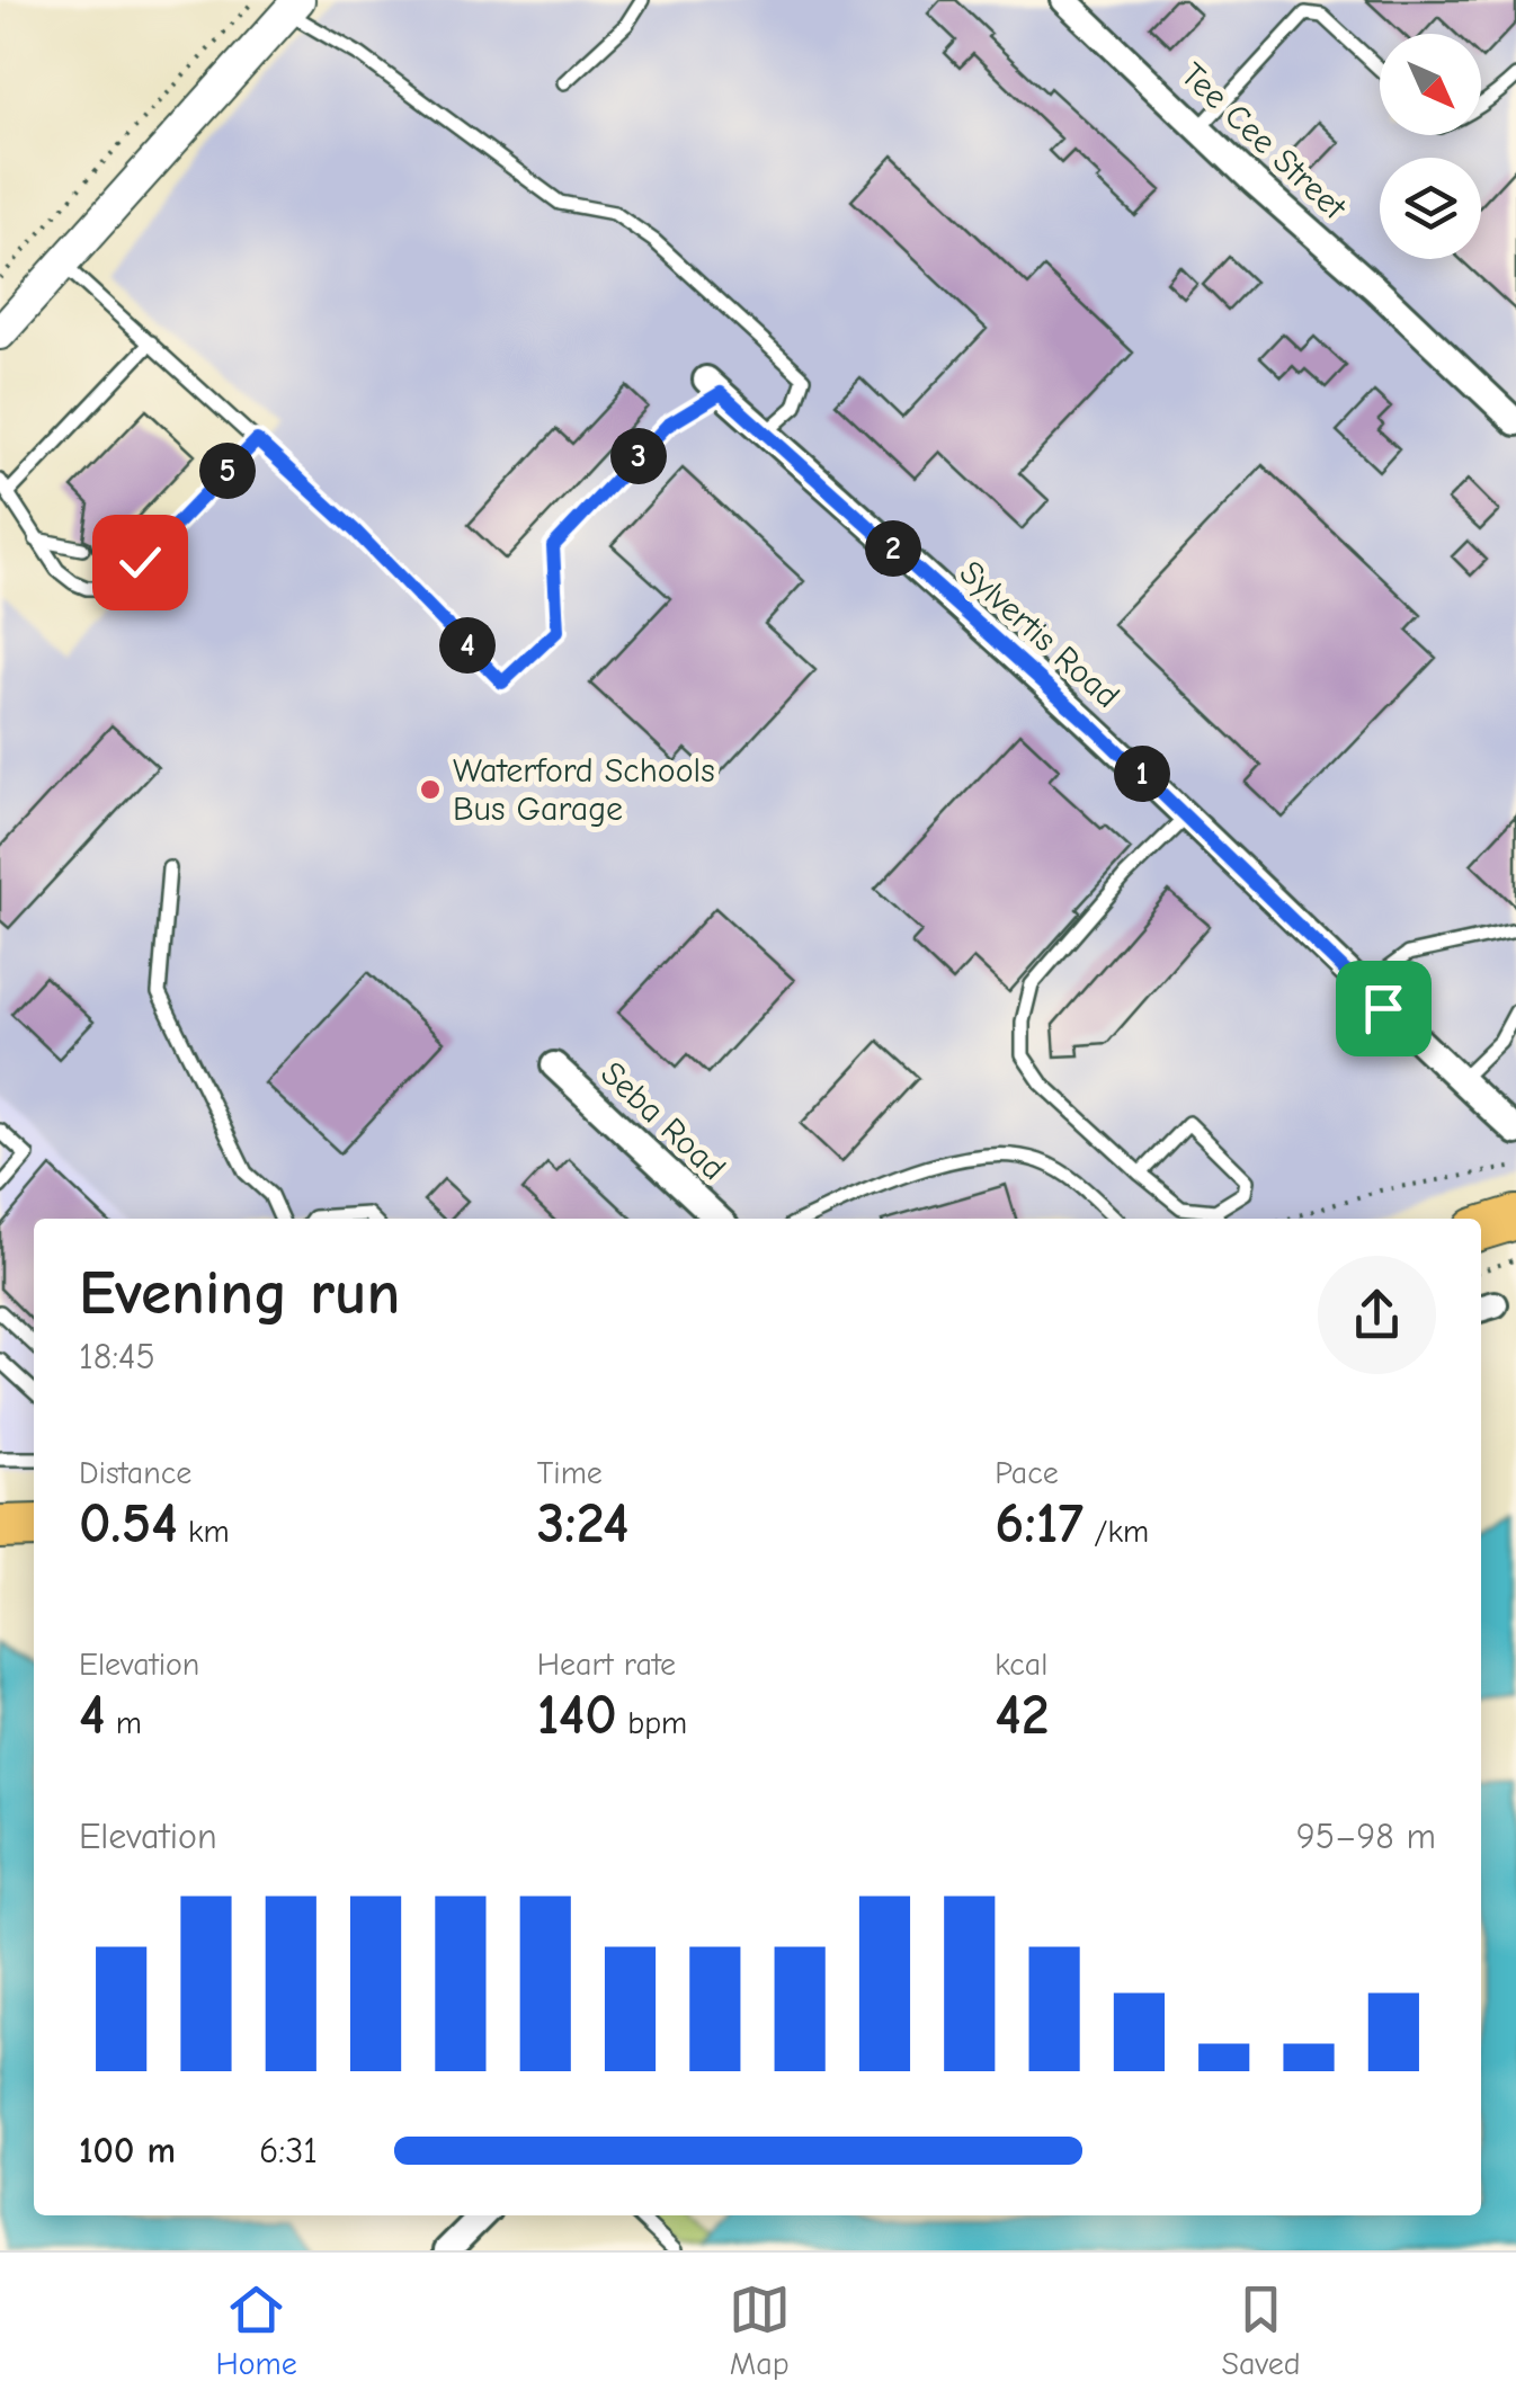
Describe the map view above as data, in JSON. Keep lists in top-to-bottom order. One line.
{"streets":{"street":["Tee Cee Street","Sylvertis Road","Seba Road"]},"places":["Waterford Schools Bus Garage"],"north":"bottom right","page":{"pins":["3","5","2","4","1"],"heading":["Evening run","18:45"],"stats":[["Distance","0.54 km"],["Time","3:24"],["Pace","6:17 /km"],["Elevation","4 m"],["Heart rate","140 bpm"],["kcal","42"]],"chart":["Elevation","95–98 m"],"list":[{"name":"100 m","note":"6:31"}],"tabs":["Home","Map","Saved"]}}
